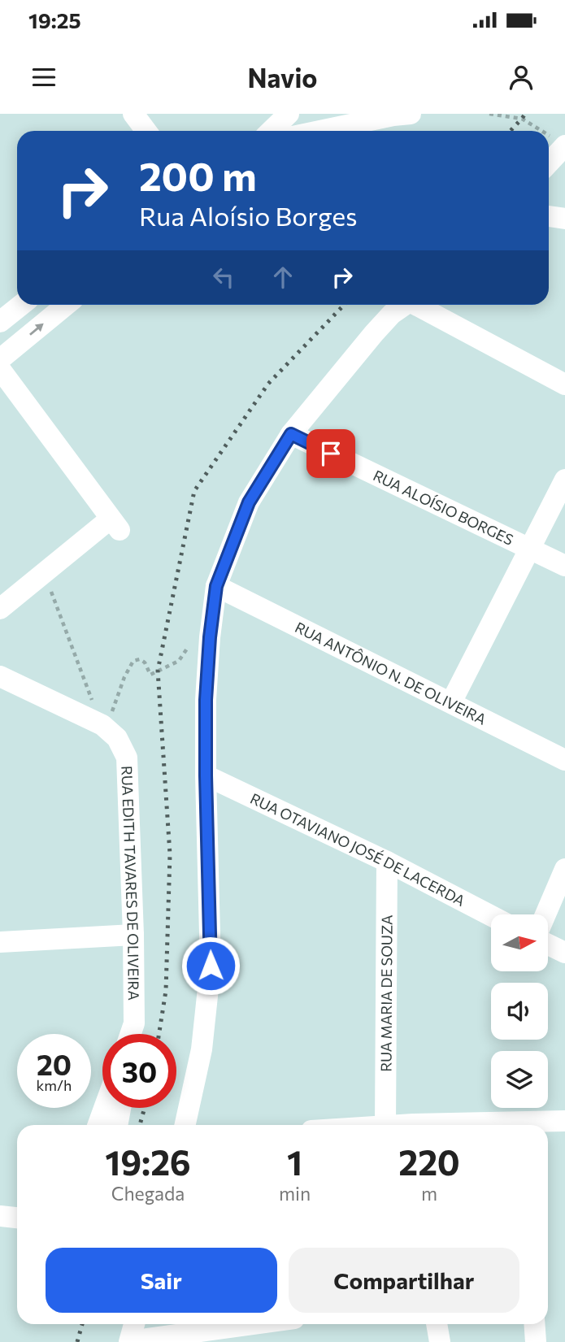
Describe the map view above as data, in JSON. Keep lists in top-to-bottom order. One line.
{"streets":{"street":["RUA ALOÍSIO BORGES","RUA ANTÔNIO N. DE OLIVEIRA","RUA OTAVIANO JOSÉ DE LACERDA","RUA EDITH TAVARES DE OLIVEIRA","RUA MARIA DE SOUZA"]},"crossings":[["RUA OTAVIANO JOSÉ DE LACERDA","RUA MARIA DE SOUZA"]],"north":"right","page":{"status":"19:25","header":"Navio","turn":["200 m","Rua Aloísio Borges"],"speed":"20 km/h","limit":"30","eta":["19:26","Chegada","1","min","220","m"],"buttons":["Sair","Compartilhar"]}}
